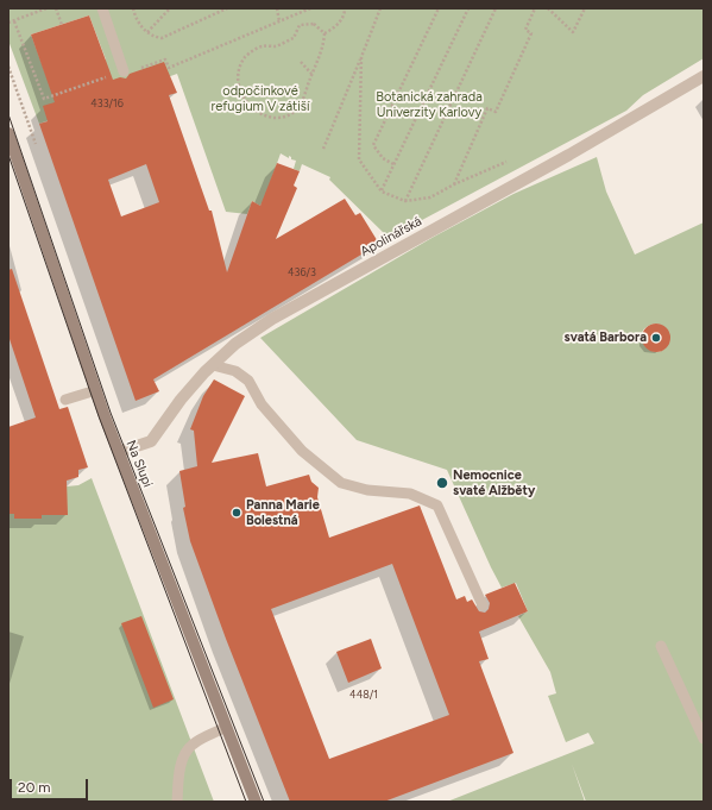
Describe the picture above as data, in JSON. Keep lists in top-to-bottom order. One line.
{"streets":{"street":["Apolinářská","Na Slupi"]},"crossings":[["Apolinářská","Na Slupi"]],"parks":["odpočinkové refugium V zátiší","Botanická zahrada Univerzity Karlovy"],"places":["svatá Barbora","Nemocnice svaté Alžběty","Panna Marie Bolestná"],"house_numbers":["433/16","436/3","448/1"],"scale_bar":"20 m"}
